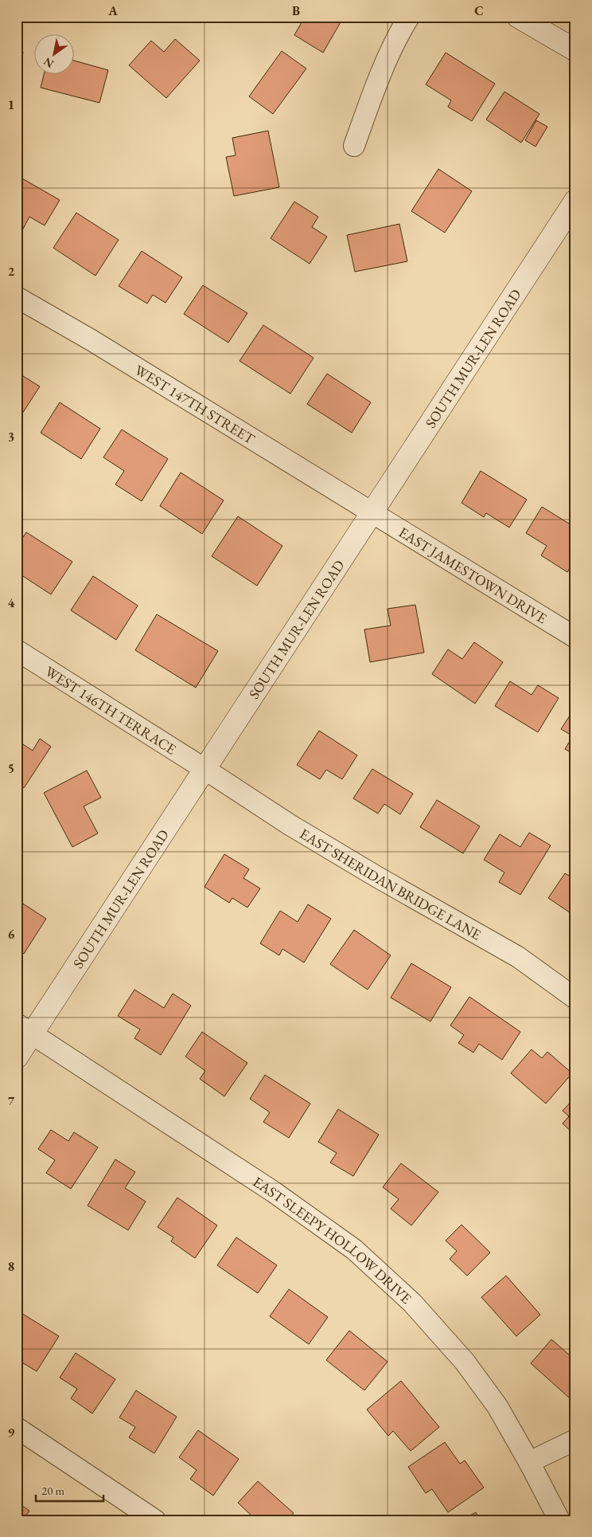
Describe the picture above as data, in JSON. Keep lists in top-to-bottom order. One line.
{"streets":{"main road":["SOUTH MUR-LEN ROAD"],"street":["WEST 147TH STREET","EAST JAMESTOWN DRIVE","WEST 146TH TERRACE","EAST SHERIDAN BRIDGE LANE","EAST SLEEPY HOLLOW DRIVE"]},"crossings":[["SOUTH MUR-LEN ROAD","WEST 147TH STREET"],["SOUTH MUR-LEN ROAD","EAST JAMESTOWN DRIVE"],["SOUTH MUR-LEN ROAD","WEST 146TH TERRACE"],["SOUTH MUR-LEN ROAD","EAST SHERIDAN BRIDGE LANE"],["SOUTH MUR-LEN ROAD","EAST SLEEPY HOLLOW DRIVE"],["WEST 147TH STREET","EAST JAMESTOWN DRIVE"],["WEST 146TH TERRACE","EAST SHERIDAN BRIDGE LANE"]],"scale_bar":"20 m","north":"bottom left","grid":{"columns":["A","B","C"],"rows":["1","2","3","4","5","6","7","8","9"]}}
